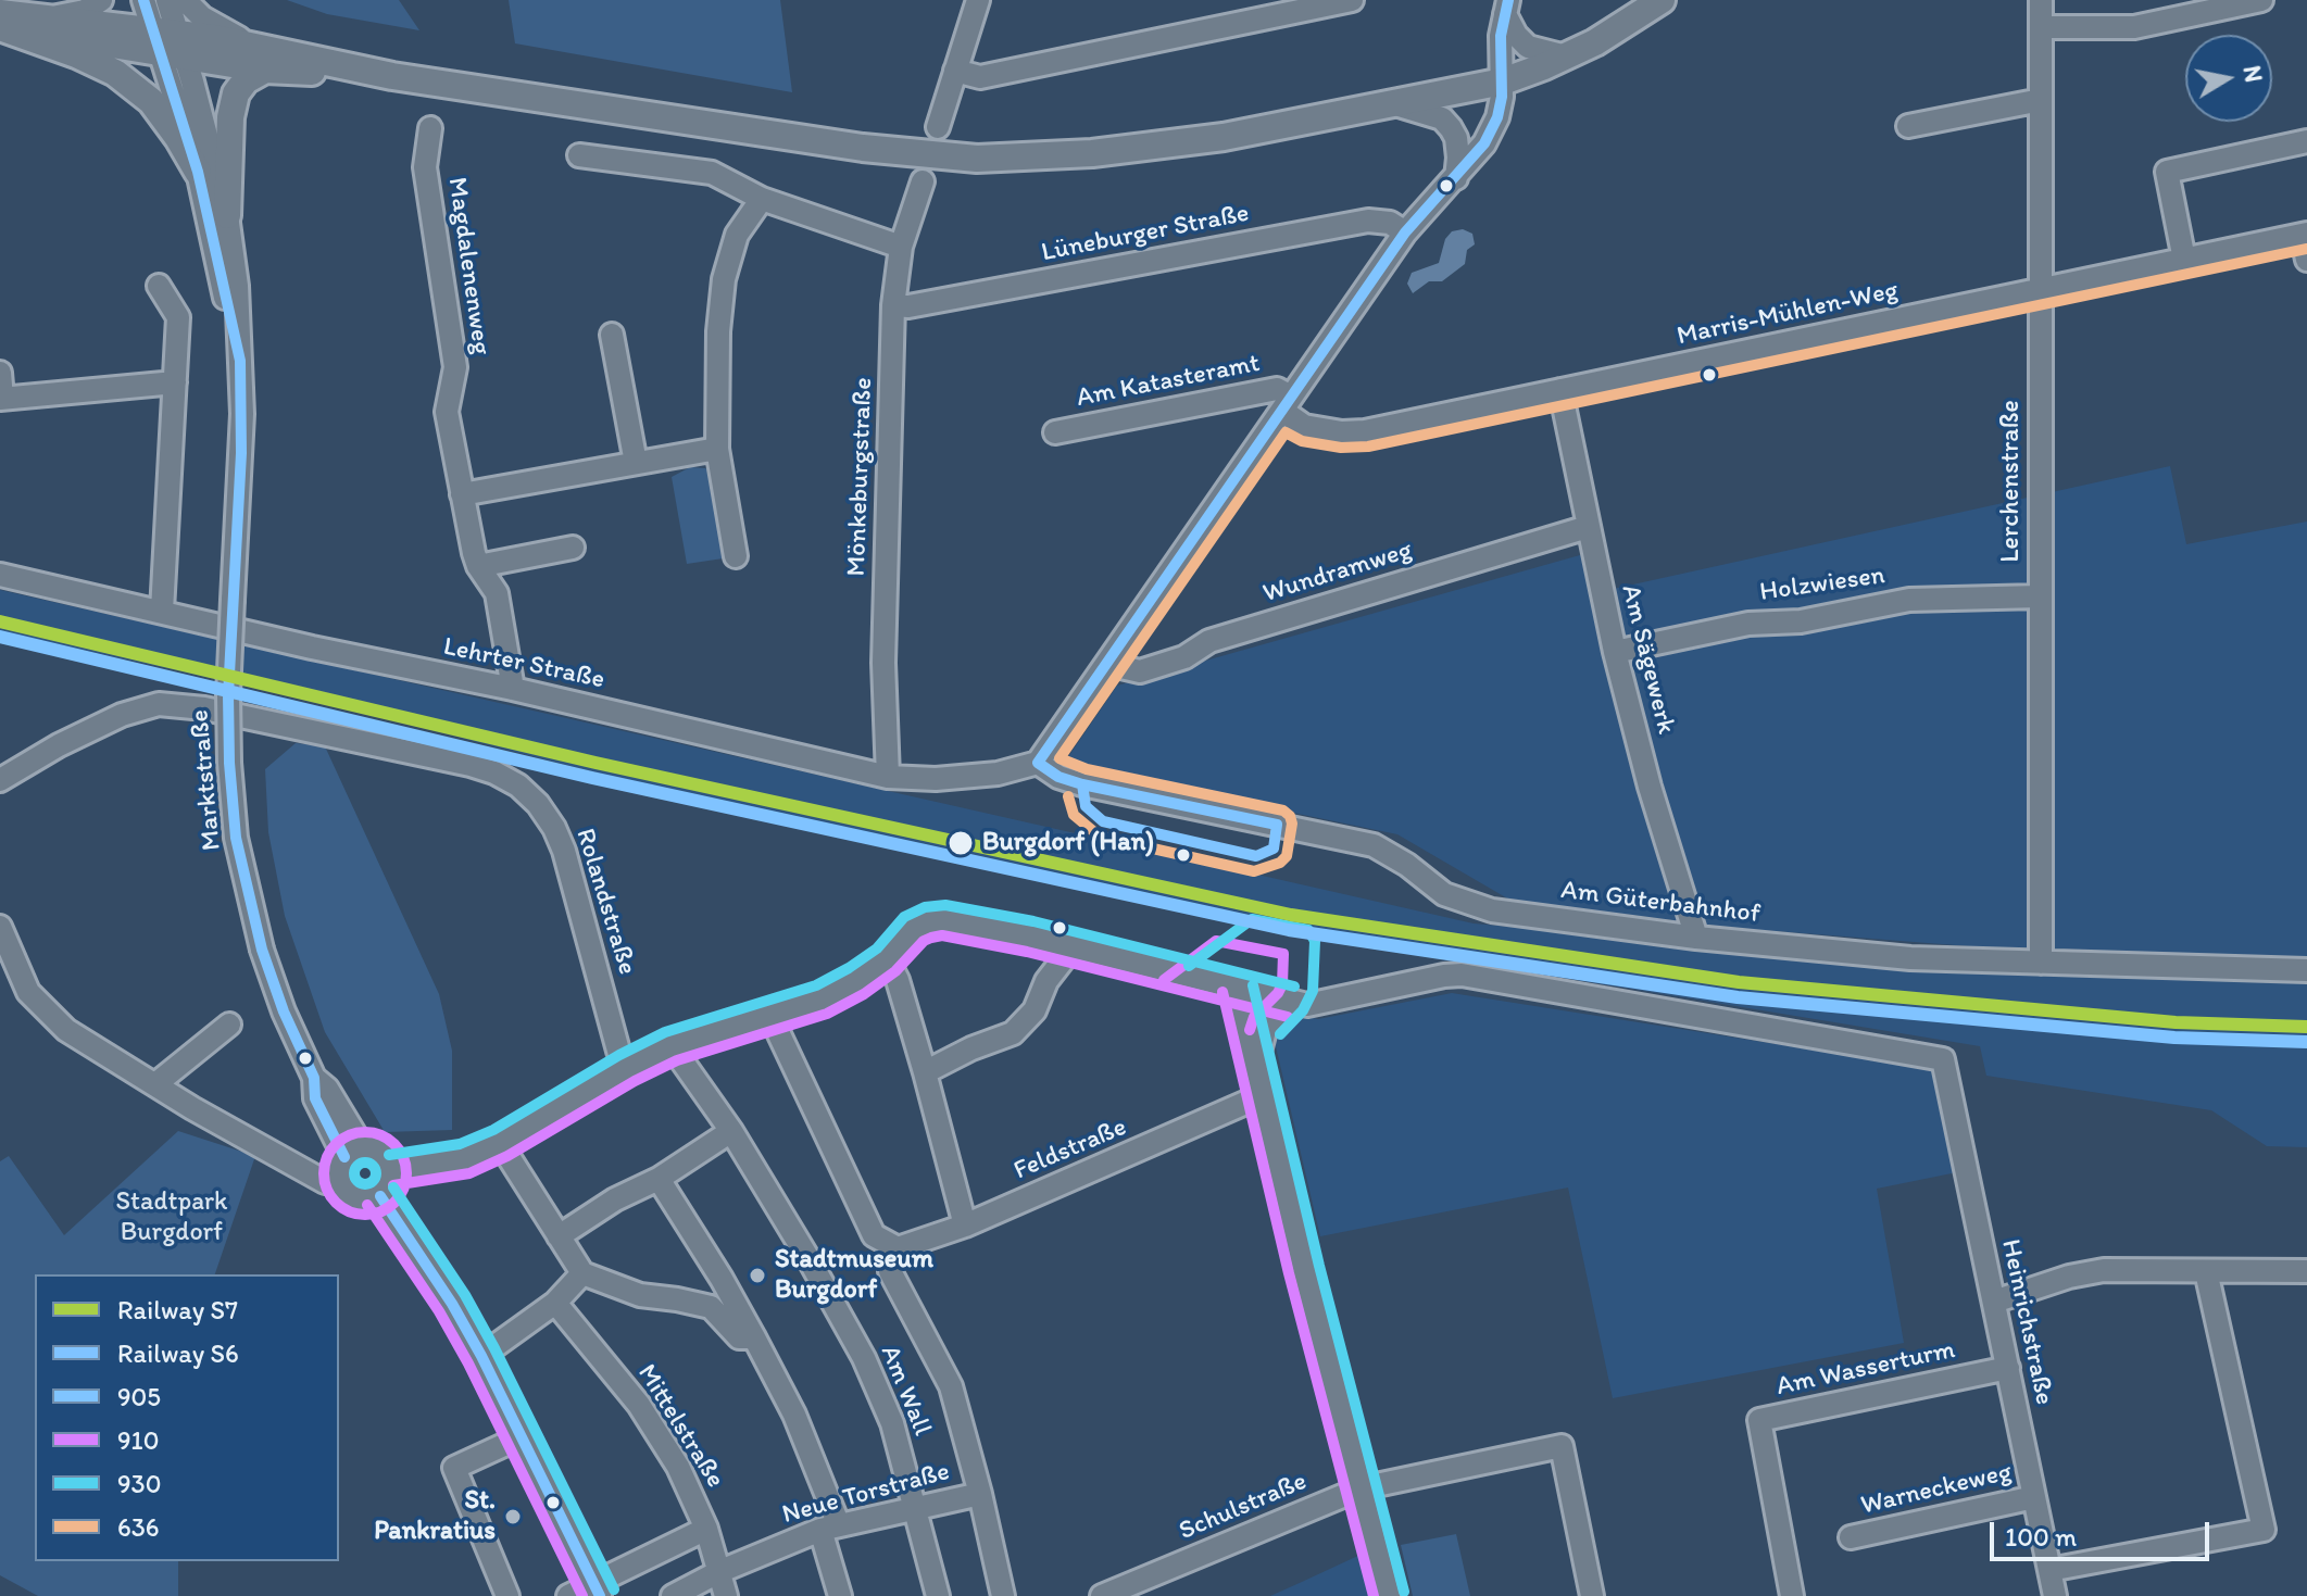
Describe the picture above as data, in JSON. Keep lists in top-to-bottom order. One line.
{"streets":{"street":["Lüneburger Straße","Magdalenenweg","Marris-Mühlen-Weg","Am Katasteramt","Mönkeburgstraße","Lerchenstraße","Wundramweg","Holzwiesen","Am Sägewerk","Lehrter Straße","Marktstraße","Rolandstraße","Am Güterbahnhof","Feldstraße","Heinrichstraße","Am Wasserturm","Am Wall","Mittelstraße","Warneckeweg","Neue Torstraße","Schulstraße"]},"crossings":[["Lüneburger Straße","Mönkeburgstraße"],["Magdalenenweg","Lehrter Straße"],["Marris-Mühlen-Weg","Am Katasteramt"],["Marris-Mühlen-Weg","Lerchenstraße"],["Marris-Mühlen-Weg","Am Sägewerk"],["Mönkeburgstraße","Lehrter Straße"],["Lerchenstraße","Holzwiesen"],["Lerchenstraße","Am Güterbahnhof"],["Wundramweg","Am Sägewerk"],["Holzwiesen","Am Sägewerk"],["Am Sägewerk","Am Güterbahnhof"],["Lehrter Straße","Am Güterbahnhof"],["Heinrichstraße","Am Wasserturm"],["Heinrichstraße","Warneckeweg"],["Am Wall","Neue Torstraße"],["Mittelstraße","Neue Torstraße"]],"parks":["Stadtpark Burgdorf"],"places":["Burgdorf (Han)","Stadtmuseum Burgdorf","St. Pankratius"],"lines":["transit line 905","transit line 636","rail line S7","rail line S6","transit line 930","transit line 910"],"legend":["Railway S7","Railway S6","905","910","930","636"],"scale_bar":"100 m","north":"right"}
